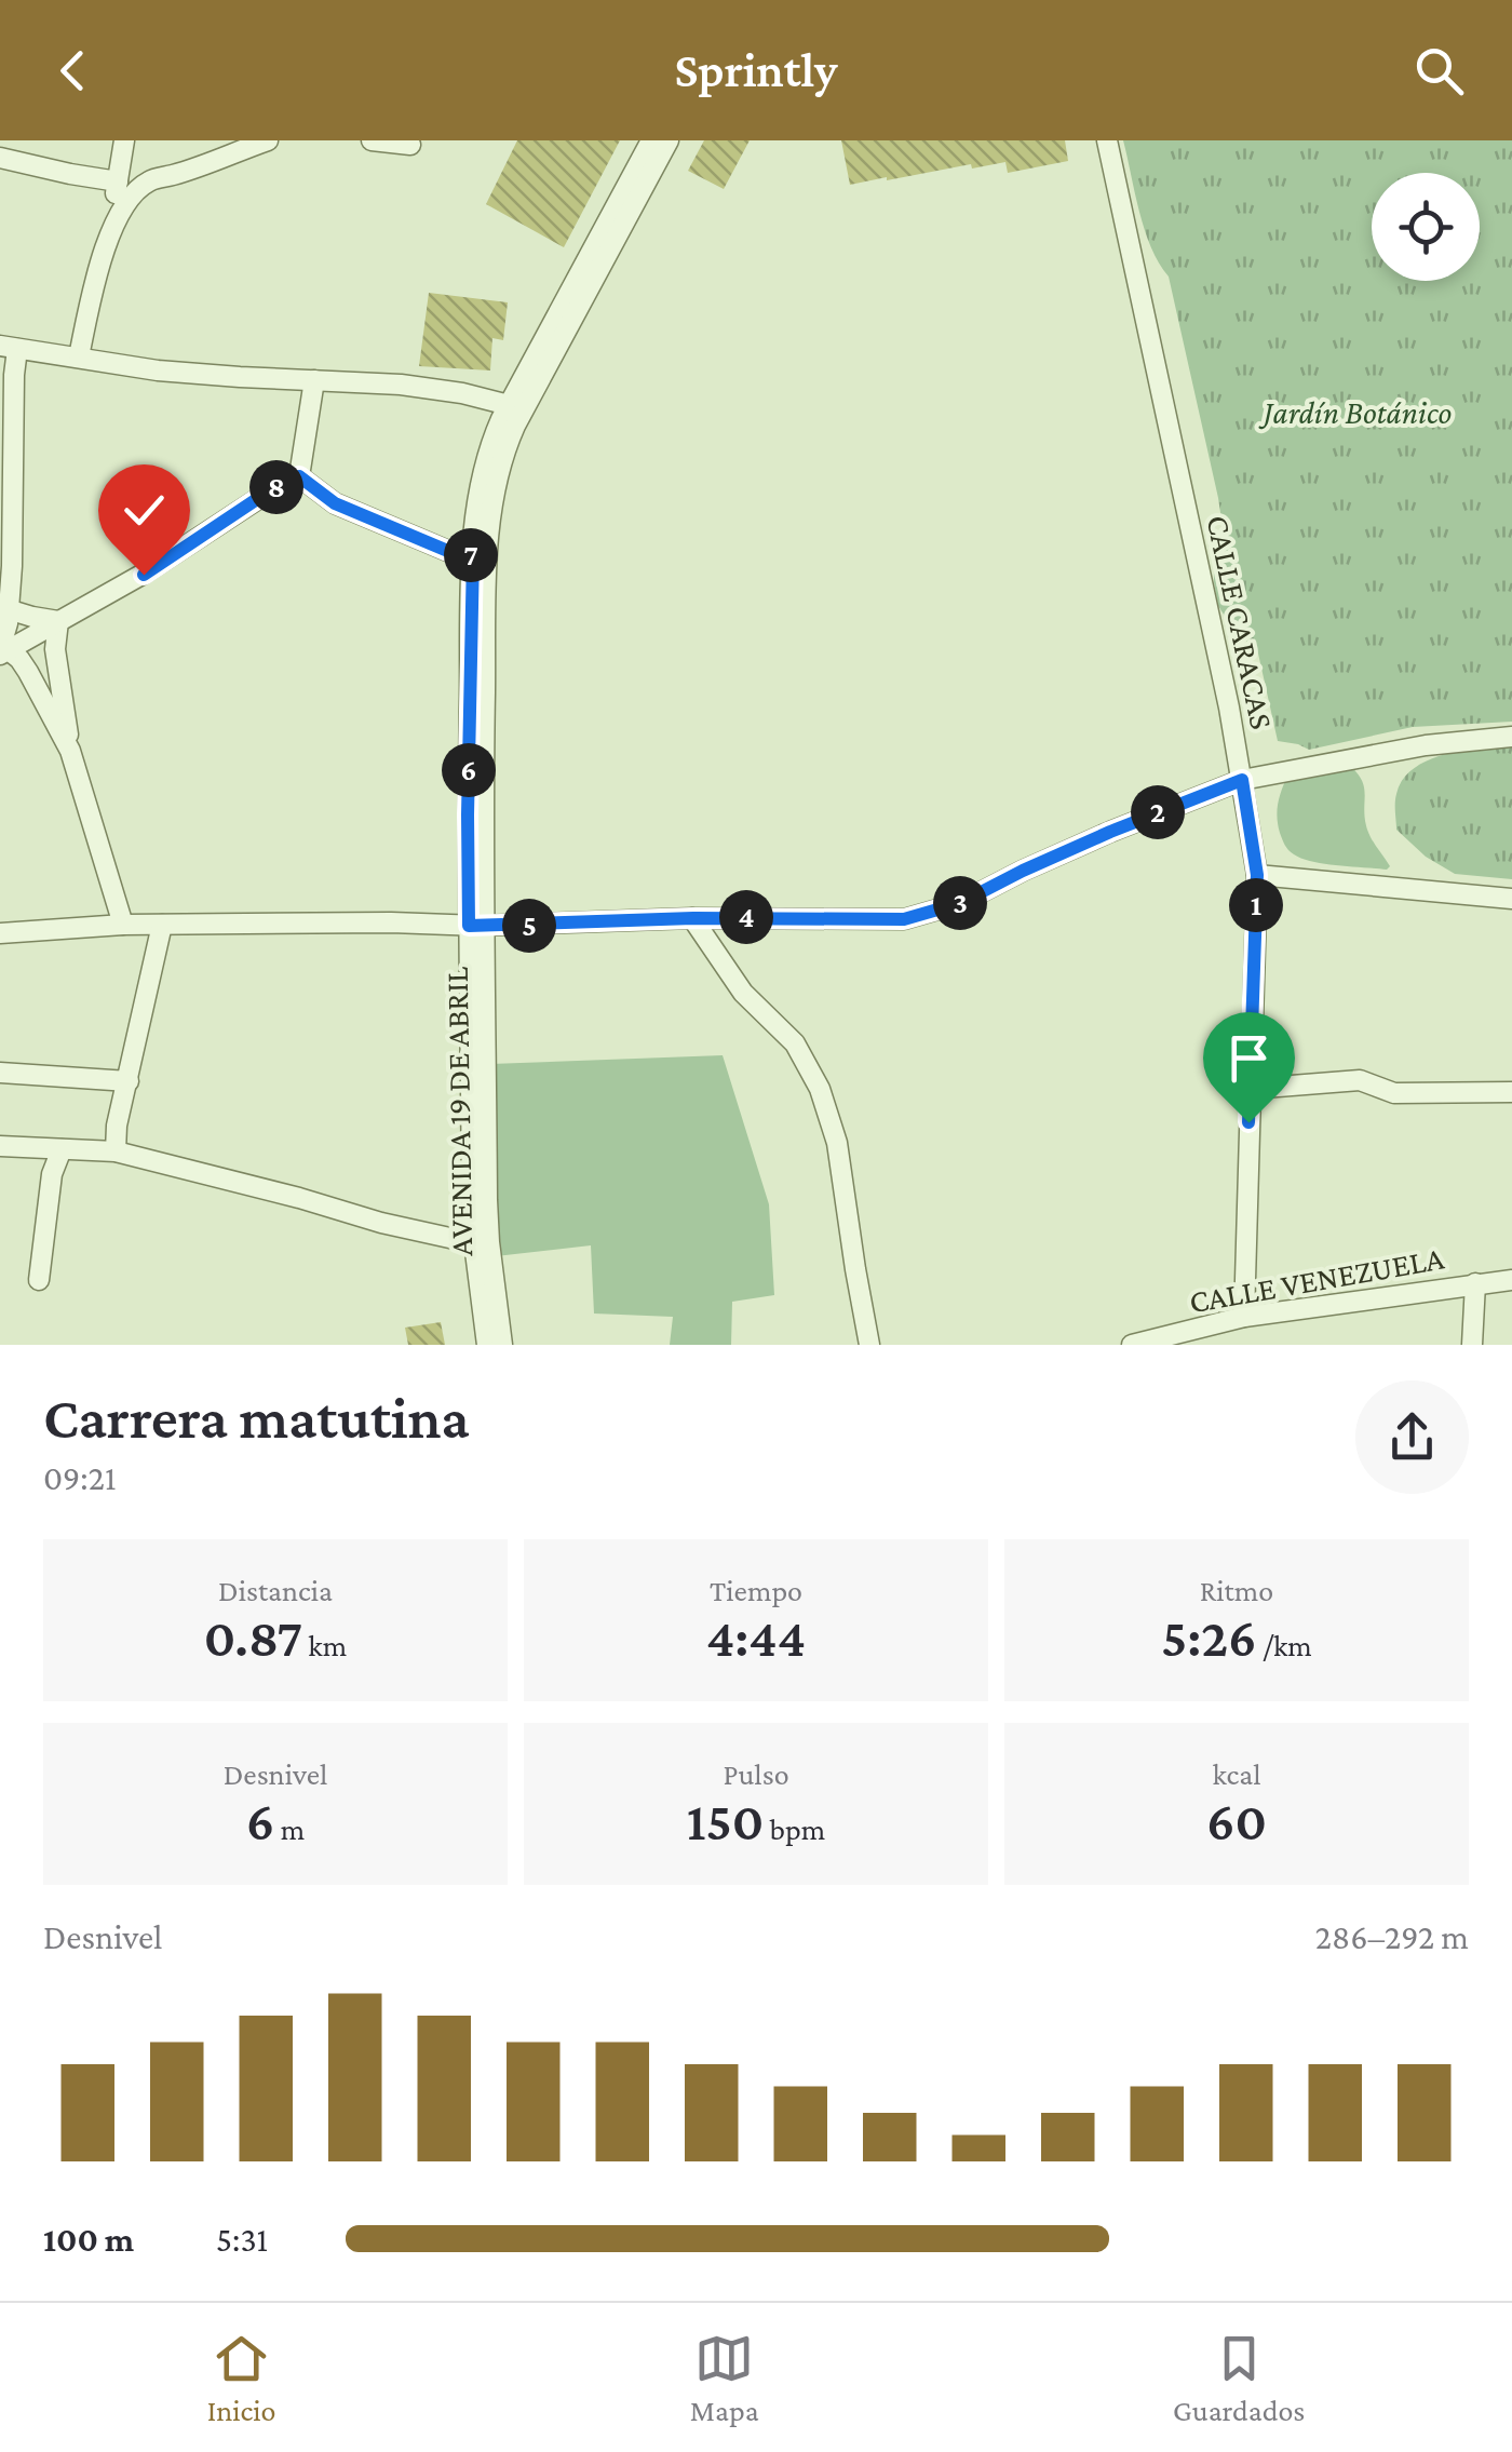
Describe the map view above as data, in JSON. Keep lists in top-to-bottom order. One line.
{"streets":{"street":["CALLE CARACAS","AVENIDA 19 DE ABRIL","CALLE VENEZUELA"]},"crossings":[["CALLE CARACAS","CALLE VENEZUELA"]],"parks":["Jardín Botánico"],"page":{"header":"Sprintly","pins":["8","7","6","2","3","1","4","5"],"heading":["Carrera matutina","09:21"],"stats":[["Distancia","0.87 km"],["Tiempo","4:44"],["Ritmo","5:26 /km"],["Desnivel","6 m"],["Pulso","150 bpm"],["kcal","60"]],"chart":["Desnivel","286–292 m"],"list":[{"name":"100 m","note":"5:31"}],"tabs":["Inicio","Mapa","Guardados"]}}
